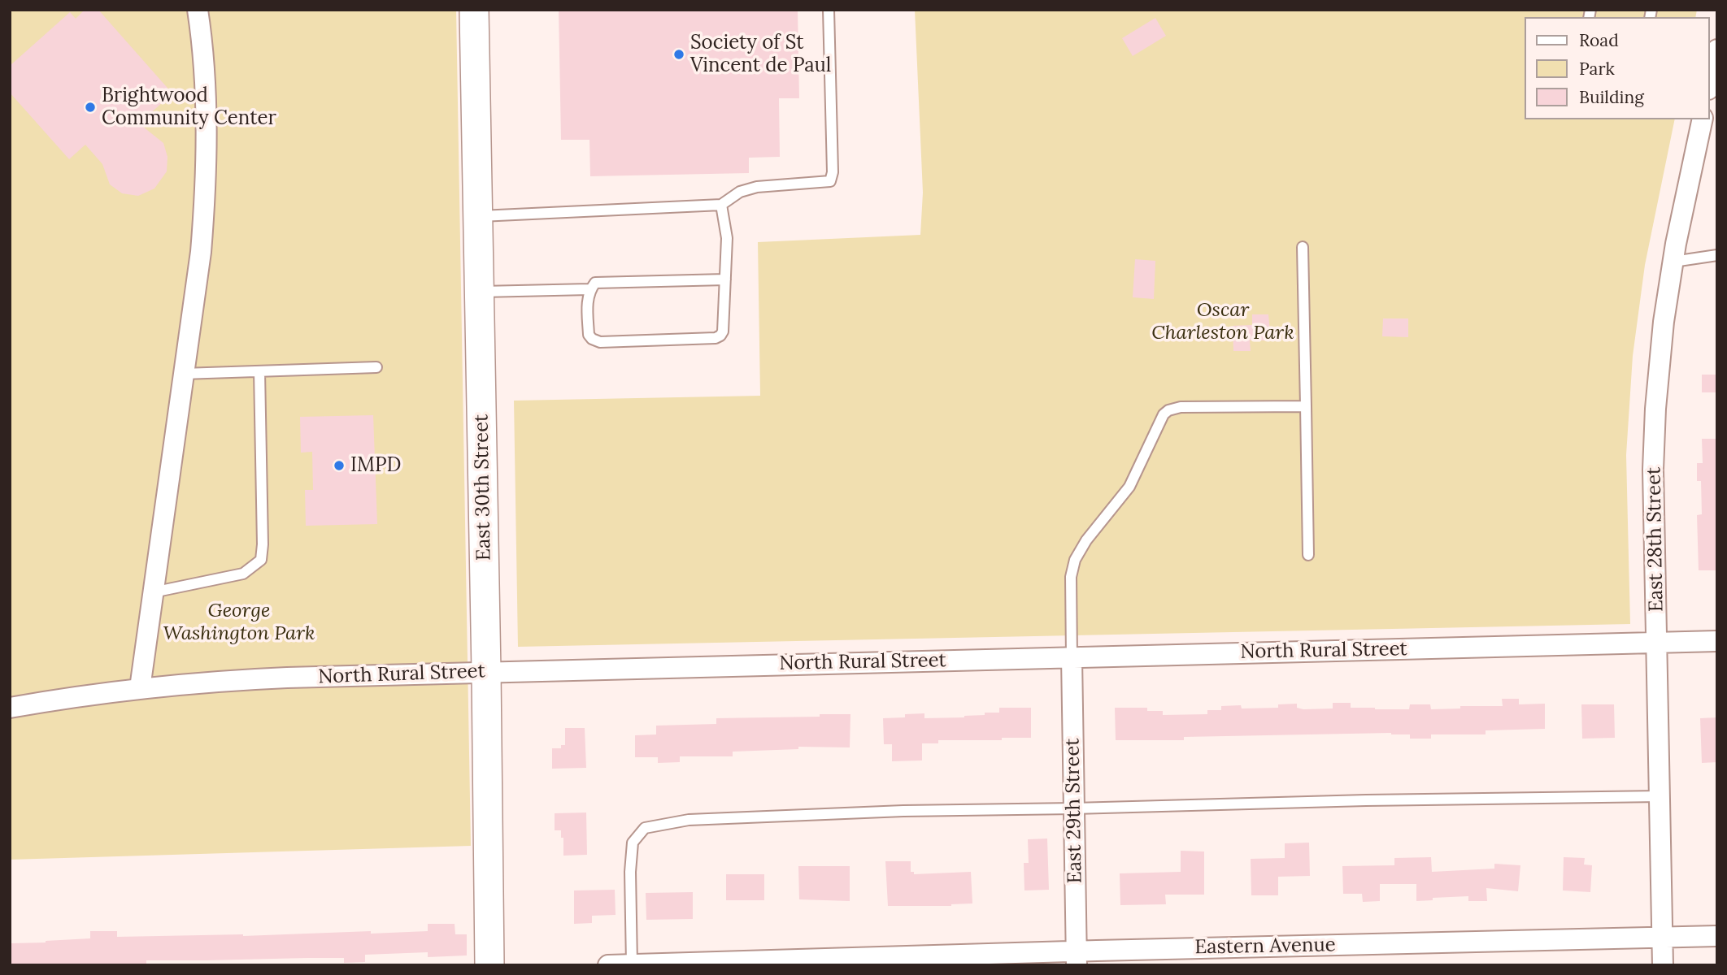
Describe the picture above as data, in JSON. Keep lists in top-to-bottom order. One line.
{"streets":{"main road":["East 30th Street"],"street":["East 28th Street","North Rural Street","East 29th Street","Eastern Avenue"]},"crossings":[["East 30th Street","North Rural Street"],["East 28th Street","North Rural Street"],["East 28th Street","Eastern Avenue"],["North Rural Street","East 29th Street"],["East 29th Street","Eastern Avenue"]],"parks":["Oscar Charleston Park","George Washington Park"],"places":["Society of St Vincent de Paul","Brightwood Community Center","IMPD"],"legend":["Road","Park","Building"]}
